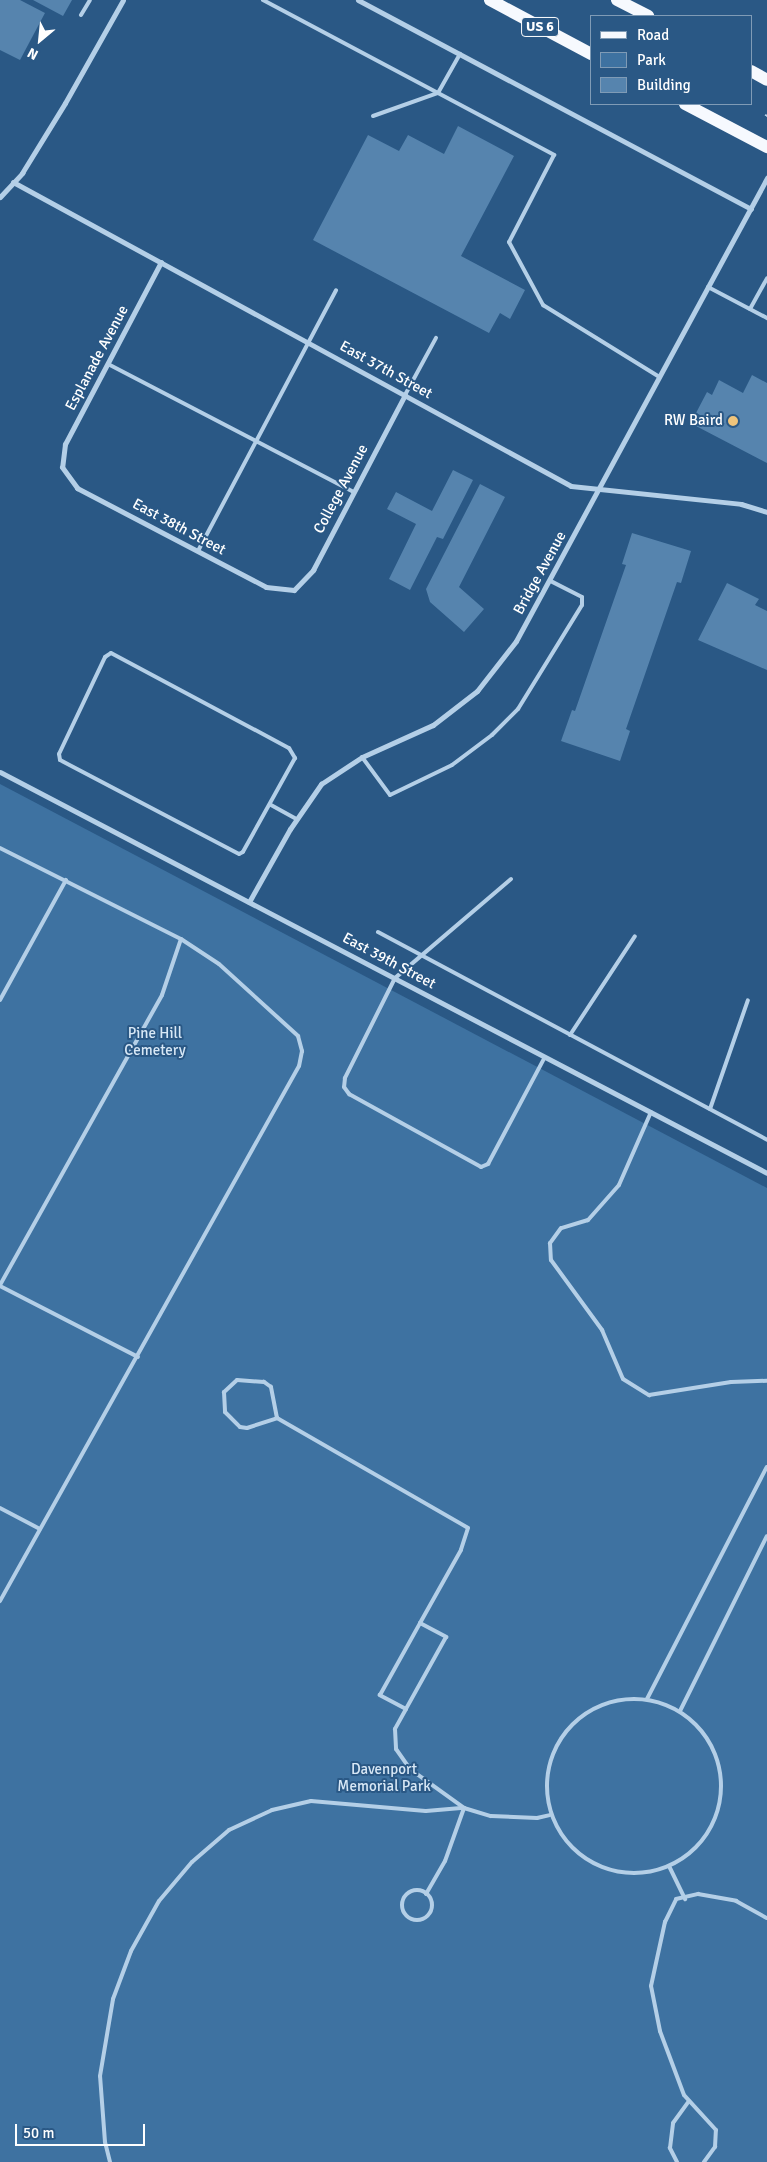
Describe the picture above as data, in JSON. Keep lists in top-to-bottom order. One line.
{"streets":{"main road":["US 6"],"street":["Esplanade Avenue","East 37th Street","College Avenue","East 38th Street","Bridge Avenue","East 39th Street"]},"crossings":[["Esplanade Avenue","East 37th Street"],["Esplanade Avenue","East 38th Street"],["East 37th Street","College Avenue"],["East 37th Street","Bridge Avenue"],["College Avenue","East 38th Street"],["Bridge Avenue","East 39th Street"]],"parks":["Pine Hill Cemetery","Davenport Memorial Park"],"places":["RW Baird"],"legend":["Road","Park","Building"],"scale_bar":"50 m","north":"bottom left"}
